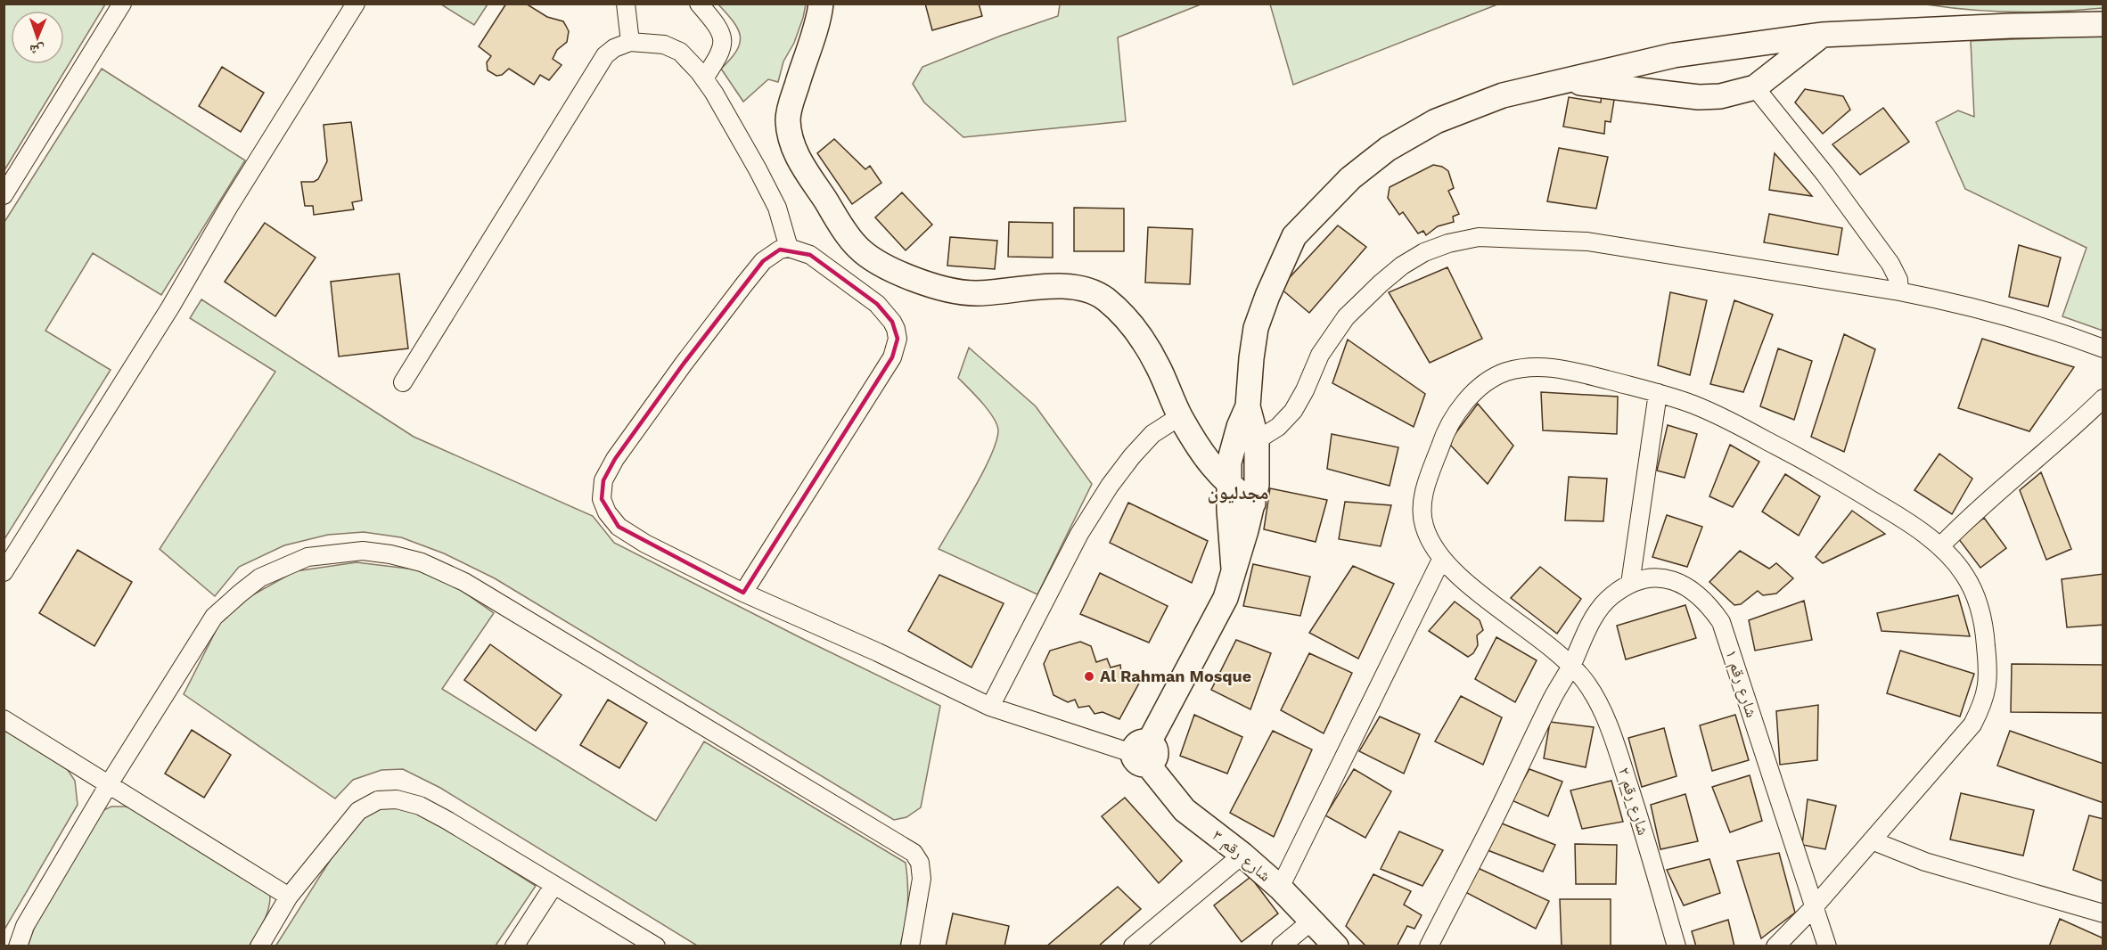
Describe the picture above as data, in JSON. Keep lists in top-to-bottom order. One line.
{"streets":{"street":["شارع رقم ١","شارع رقم ٢","شارع رقم ٣"]},"crossings":[["شارع رقم ١","شارع رقم ٢"]],"districts":["مجدليون"],"places":["Al Rahman Mosque"],"north":"bottom"}
